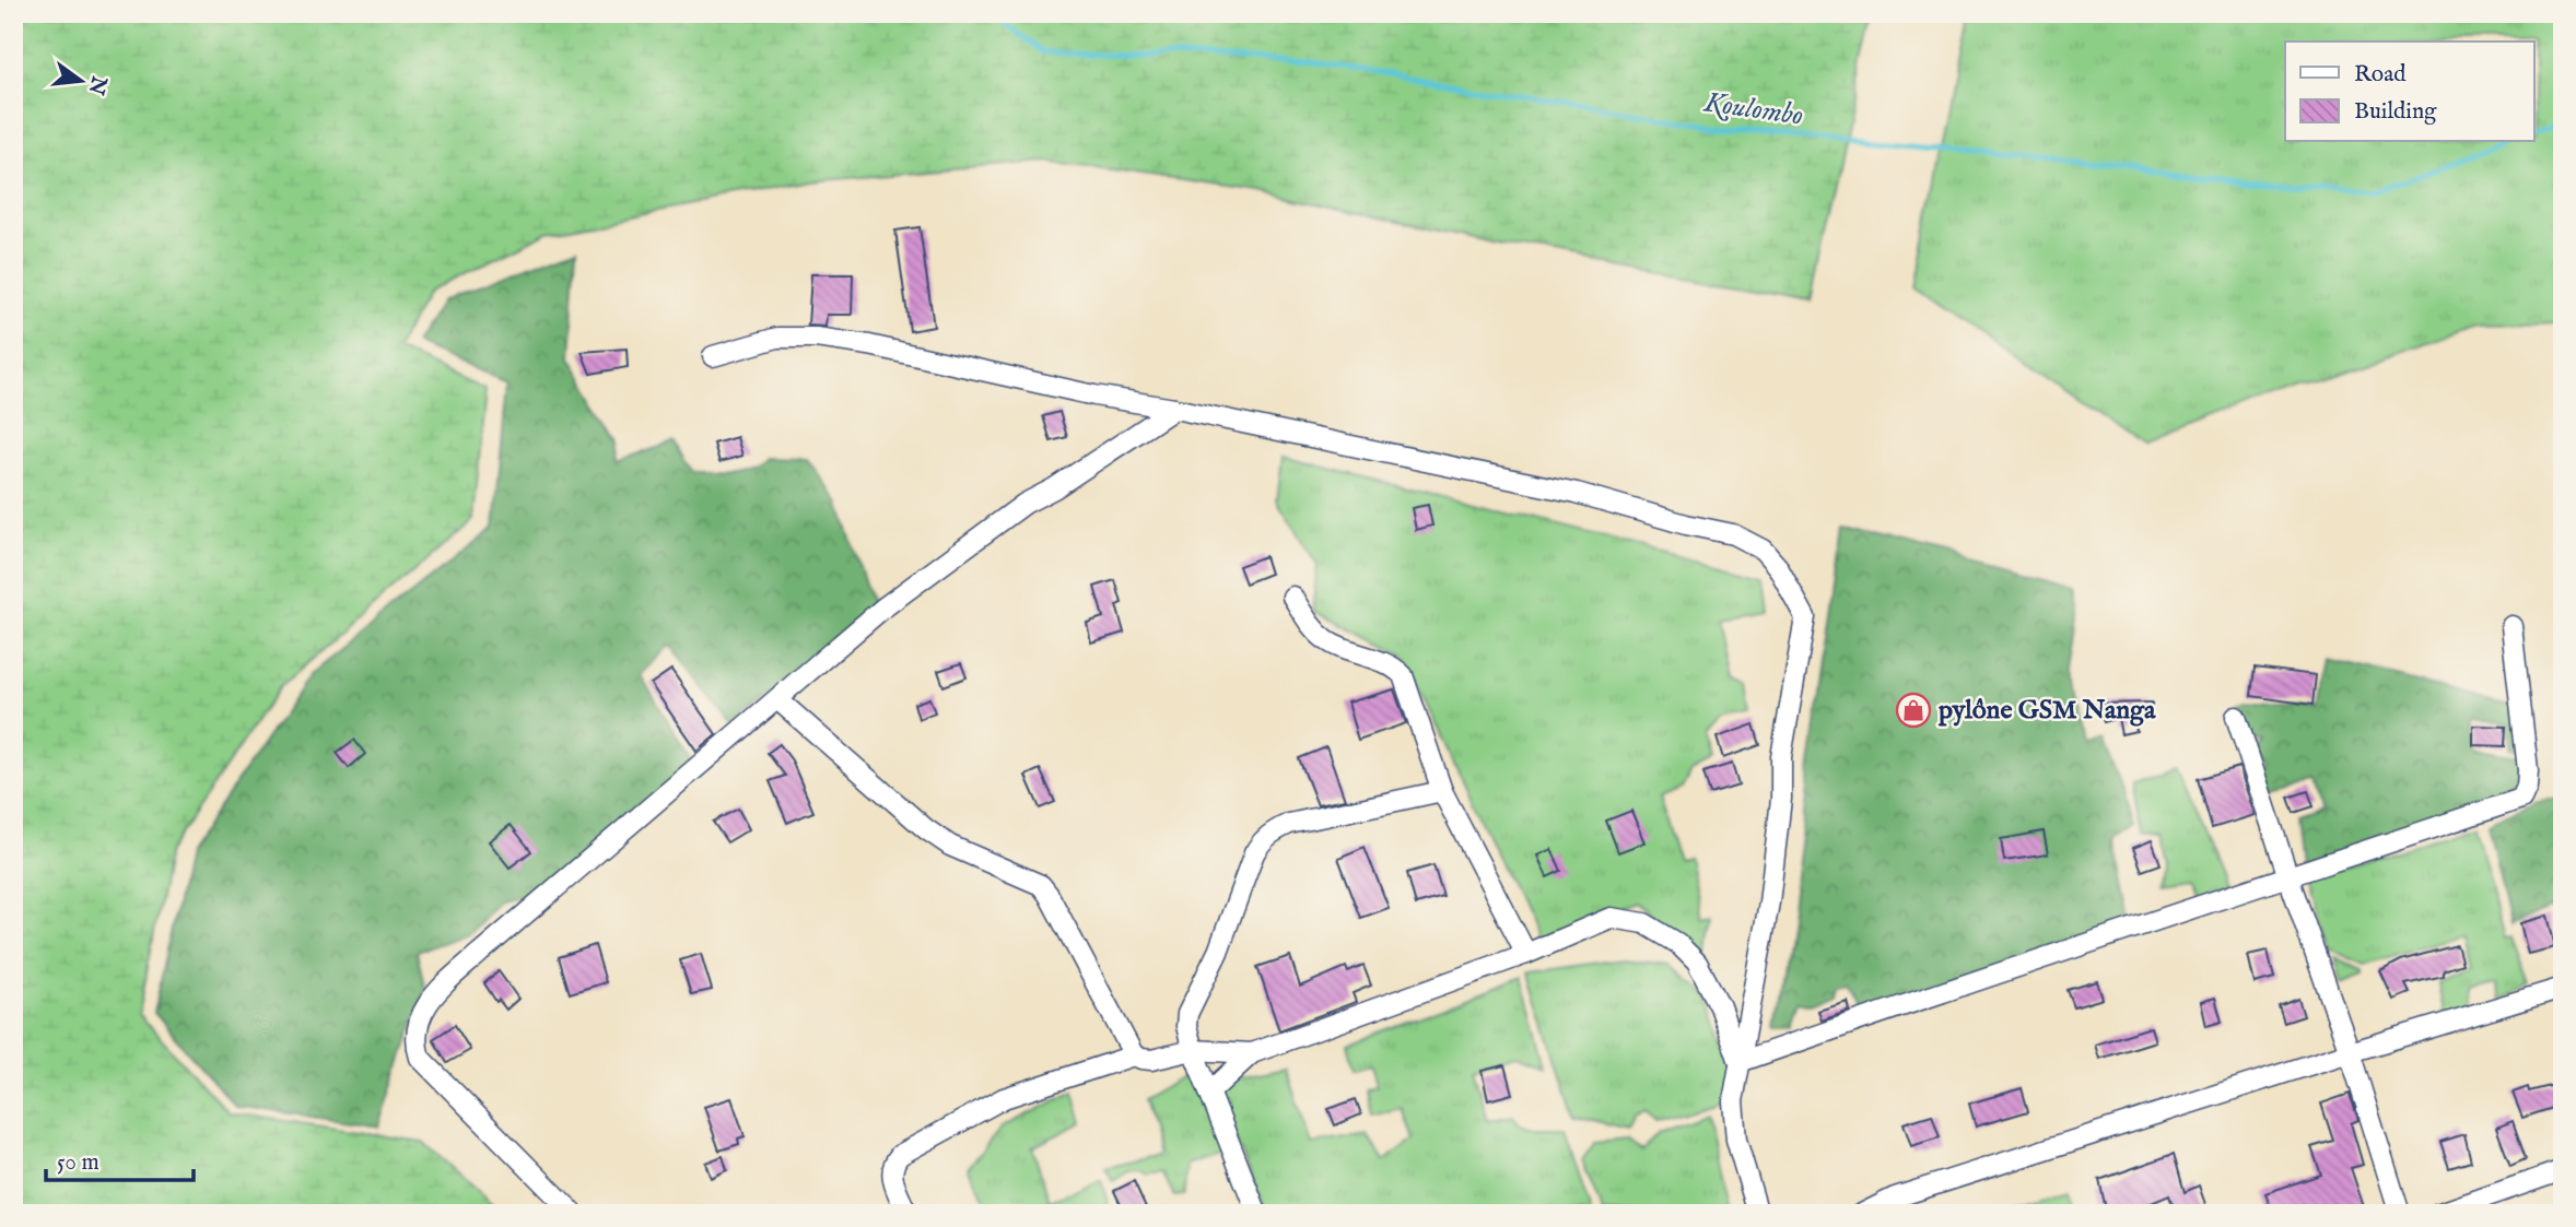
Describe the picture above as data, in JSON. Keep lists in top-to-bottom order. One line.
{"water":["Koulombo"],"places":{"shop":["pylône GSM Nanga"]},"legend":["Road","Building"],"scale_bar":"50 m","north":"right"}
